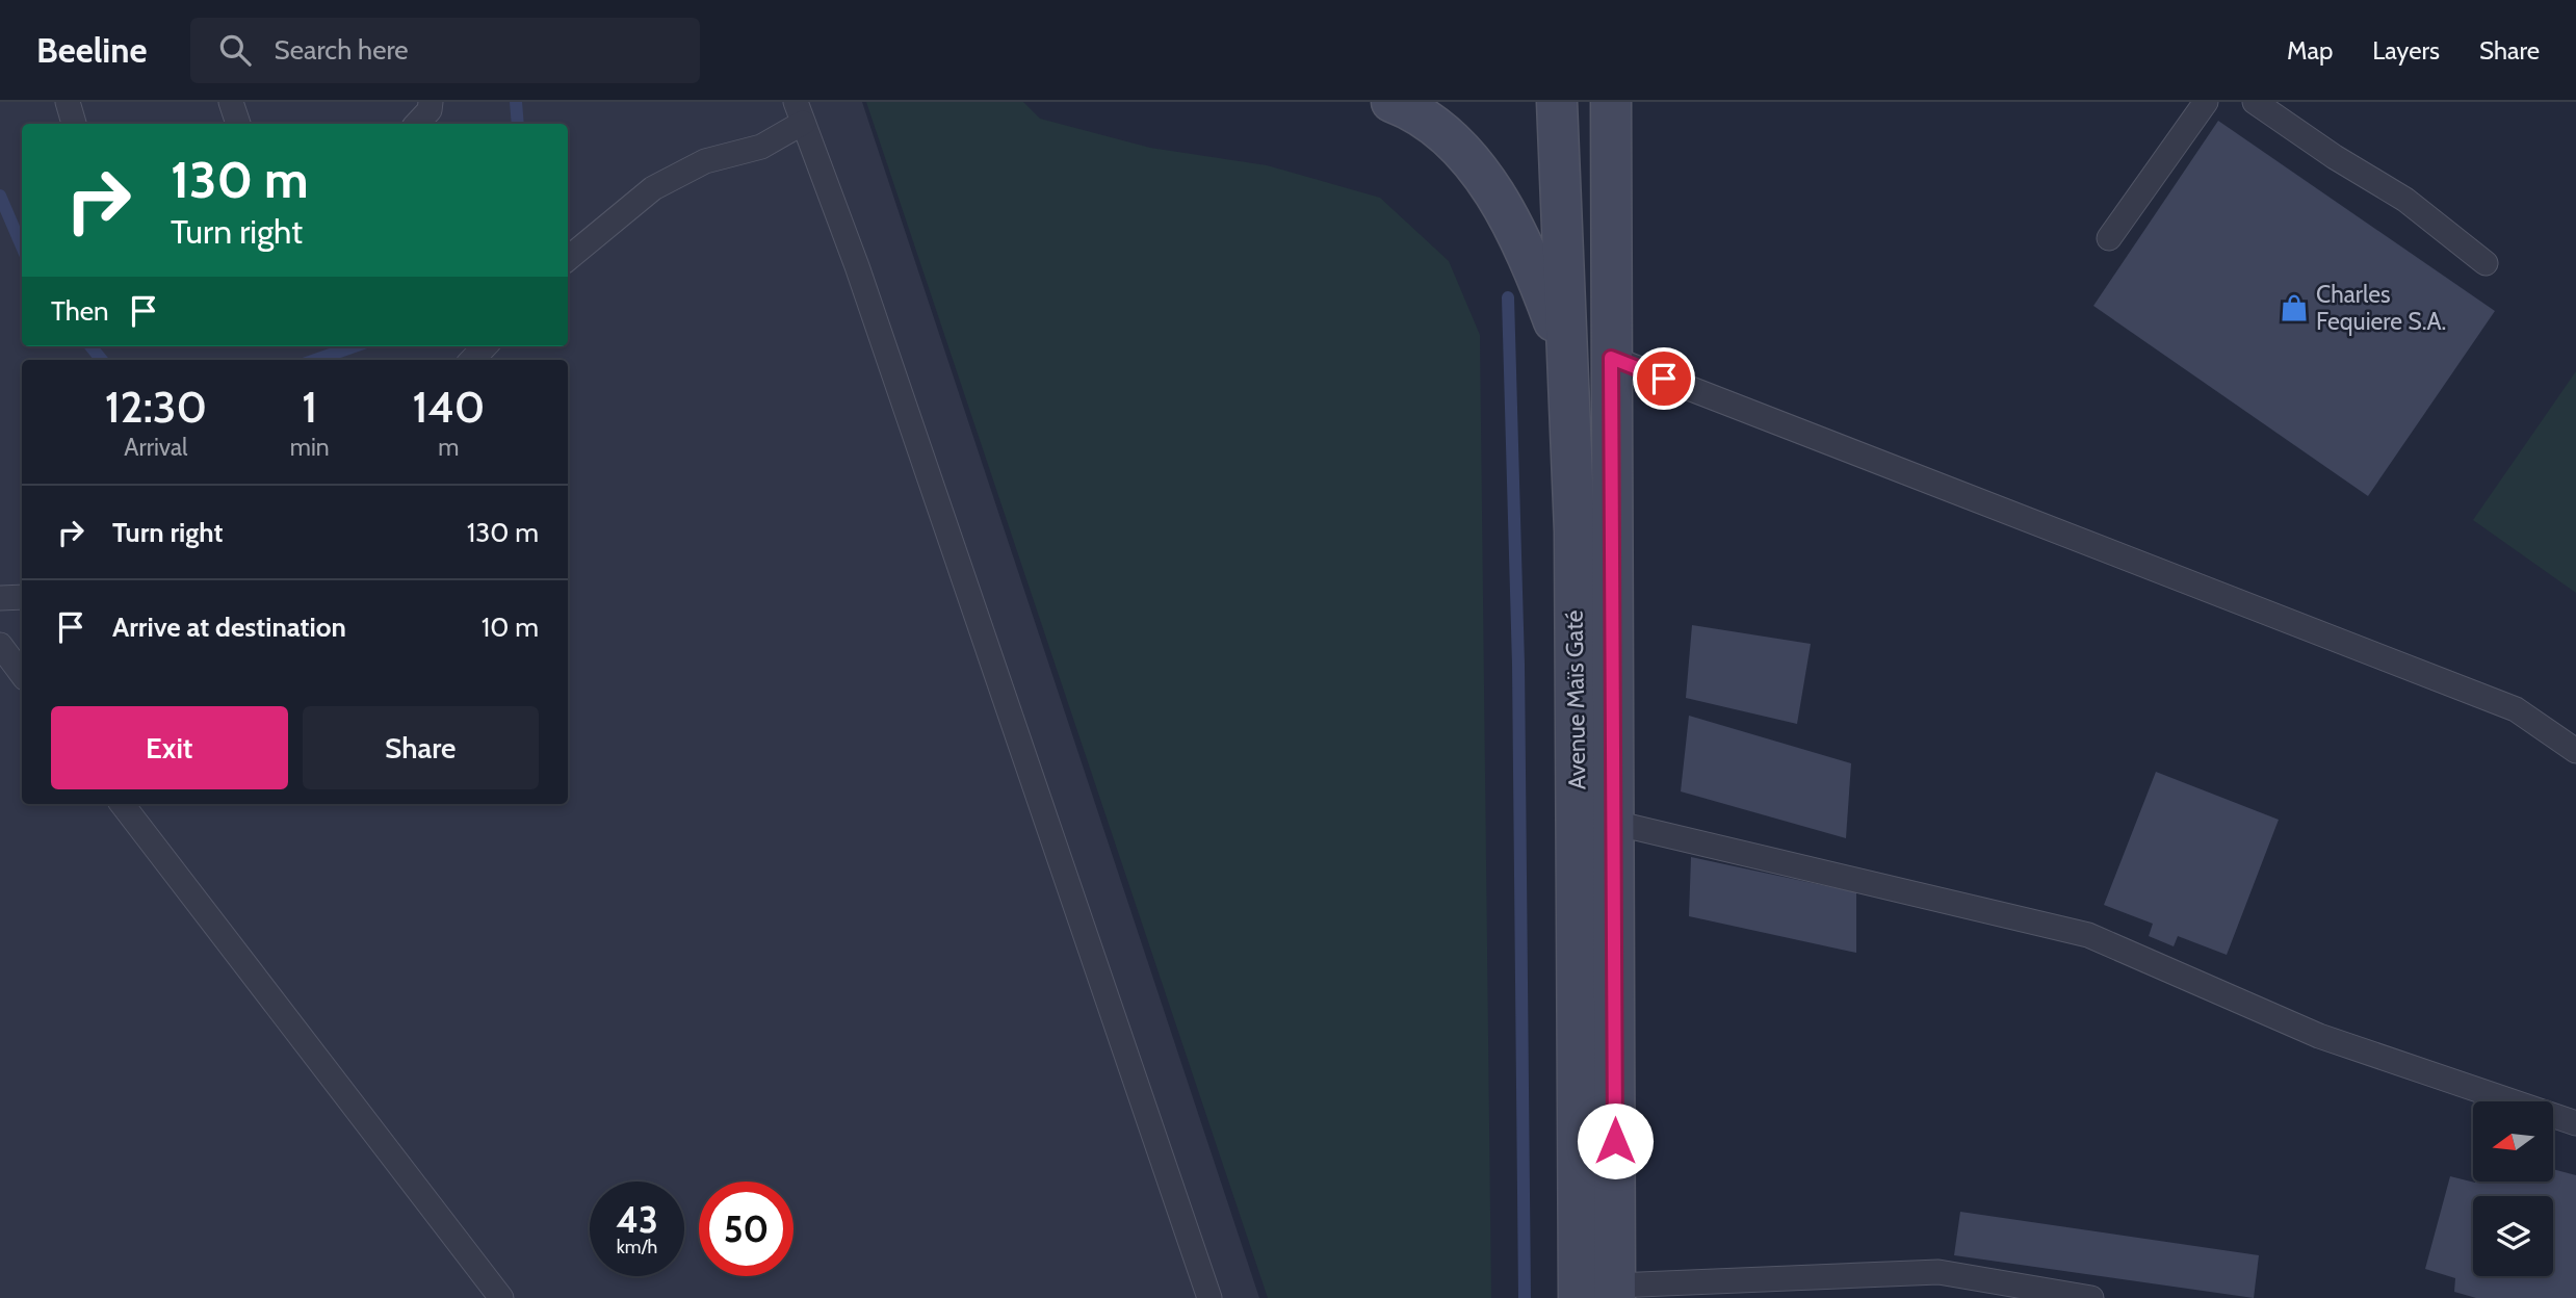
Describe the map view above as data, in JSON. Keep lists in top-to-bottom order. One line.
{"streets":{"main road":["Avenue Maïs Gaté"]},"places":{"shop":["Charles Fequiere S.A."]},"north":"left","page":{"header":"Beeline","search":"Search here","nav":["Map","Layers","Share"],"turn":["130 m","Turn right"],"then":"Then","eta":["12:30","Arrival","1","min","140","m"],"list":[{"name":"Turn right","value":"130 m"},{"name":"Arrive at destination","value":"10 m"}],"buttons":["Exit","Share"],"speed":"43 km/h","limit":"50"}}
